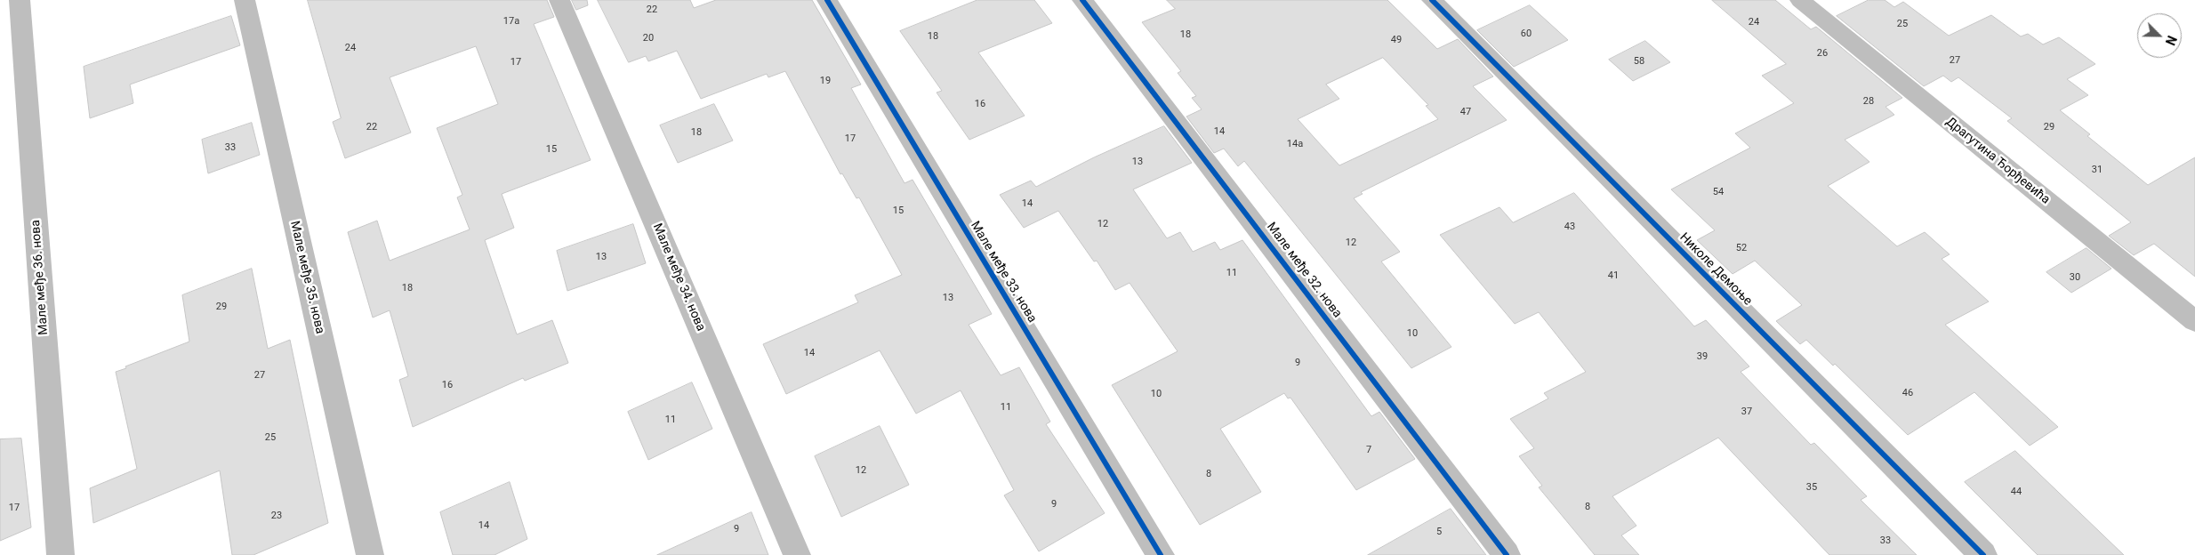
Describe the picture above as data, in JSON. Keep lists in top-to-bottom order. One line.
{"streets":{"street":["Драгутина Ђорђевића","Николе Демоње","Мале међе 32. нова","Мале међе 33. нова","Мале међе 36. нова","Мале међе 35. нова","Мале међе 34. нова"]},"house_numbers":["22","17a","24","25","60","18","18","20","49","24","26","27","58","17","19","28","16","47","22","29","14","18","17","14a","33","15","13","31","54","14","15","12","43","12","52","13","11","41","30","18","13","29","10","14","39","9","27","16","46","10","11","37","11","25","7","12","8","35","44","9","8","17","23","14","9","5","33"],"north":"bottom right"}
